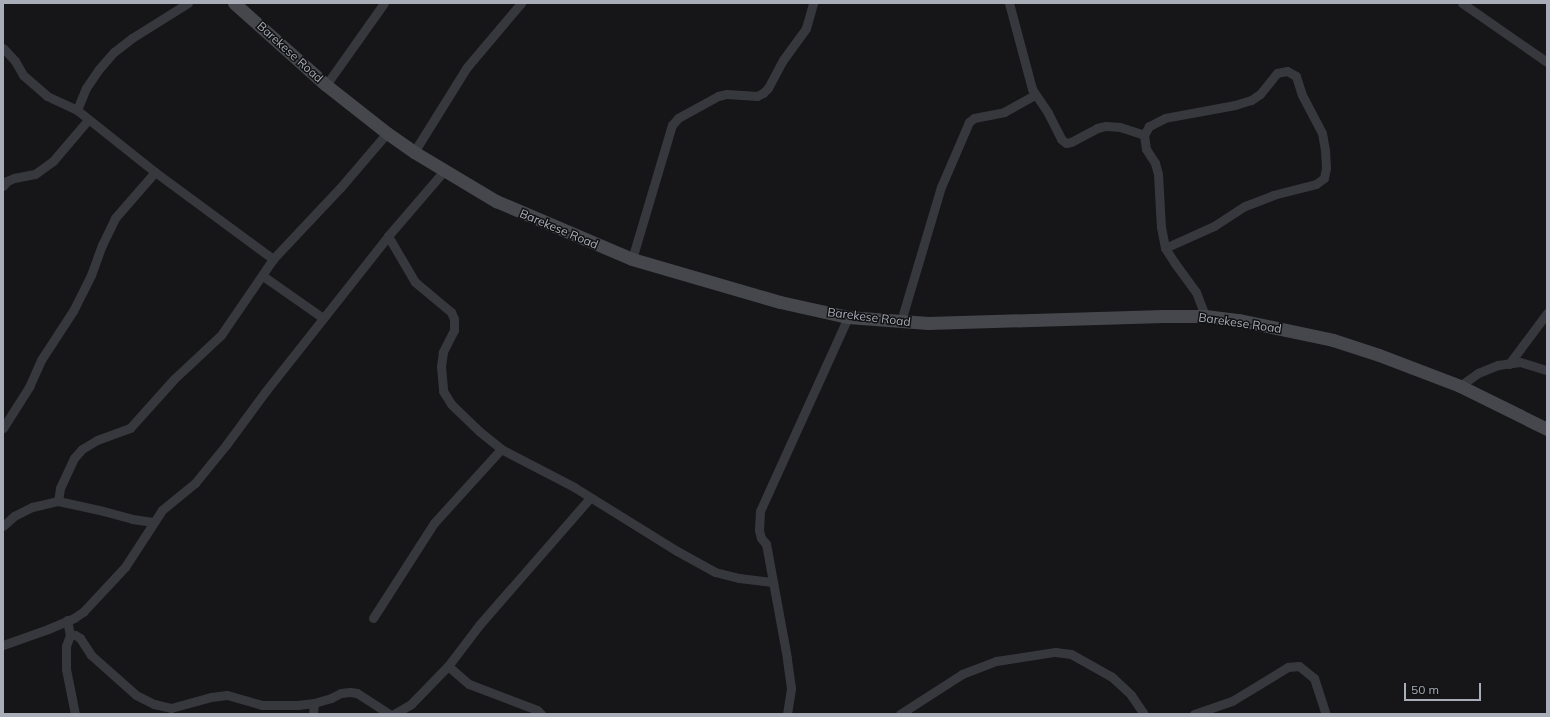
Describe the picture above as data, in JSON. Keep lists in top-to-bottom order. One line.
{"streets":{"main road":["Barekese Road"]},"scale_bar":"50 m"}
